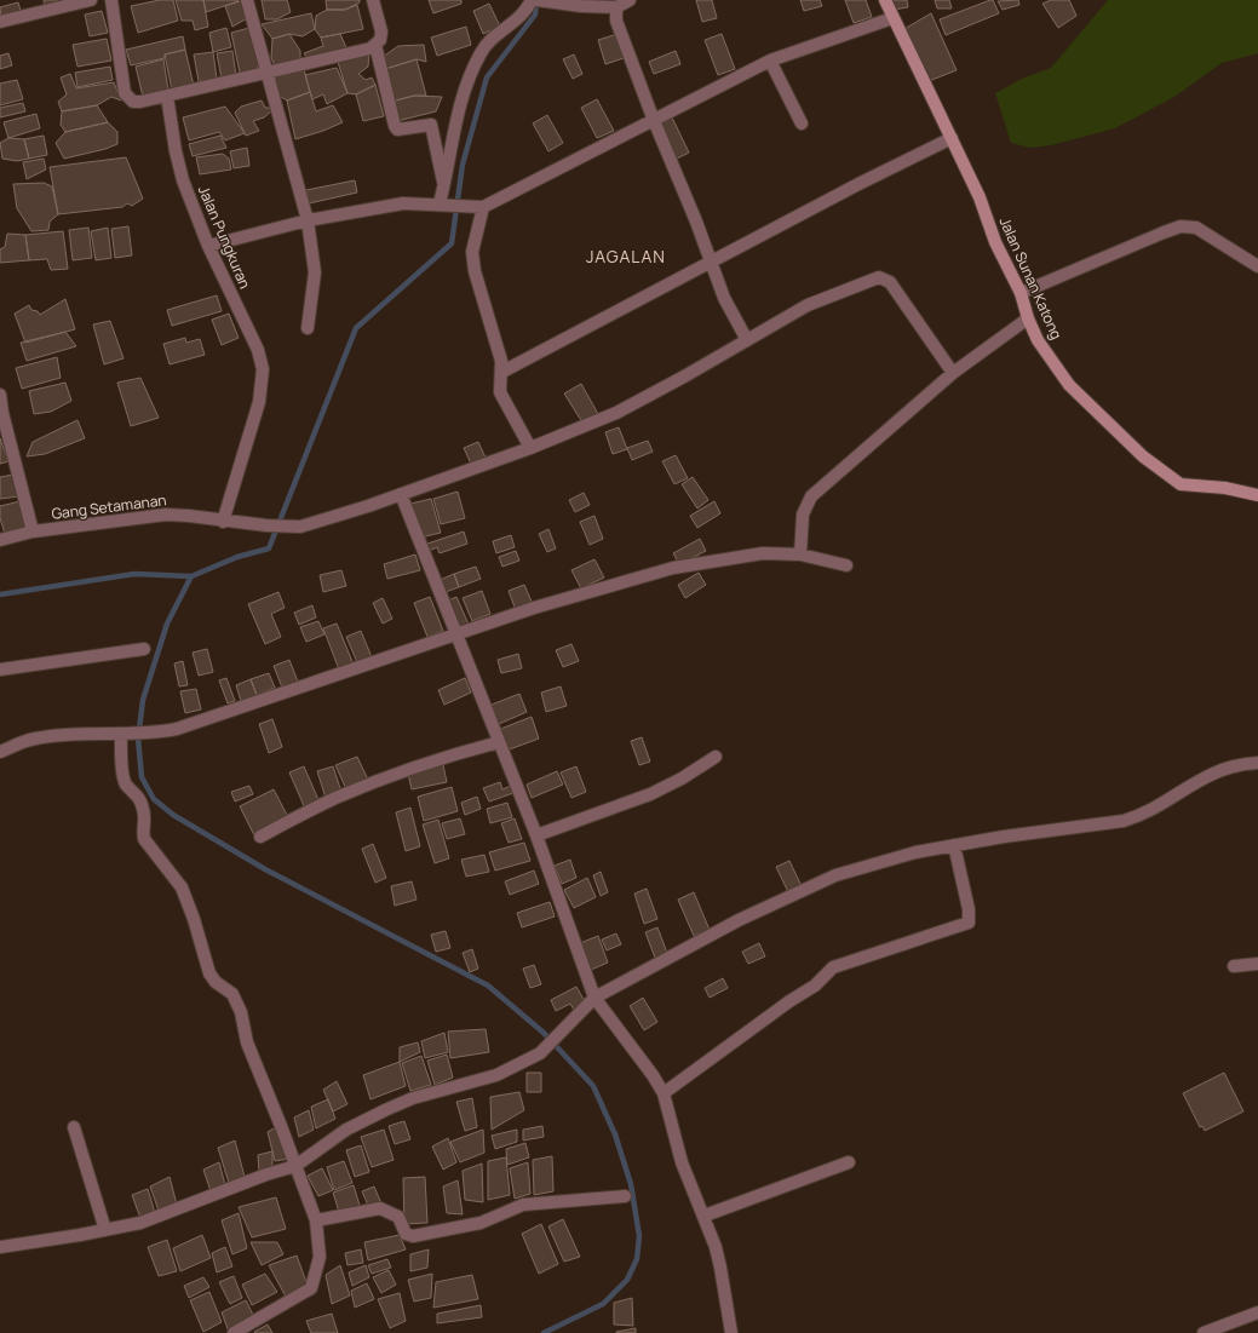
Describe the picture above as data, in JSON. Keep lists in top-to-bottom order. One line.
{"streets":{"street":["Jalan Pungkuran","Jalan Sunan Katong","Gang Setamanan"]},"crossings":[["Jalan Pungkuran","Gang Setamanan"]],"districts":["JAGALAN"]}
